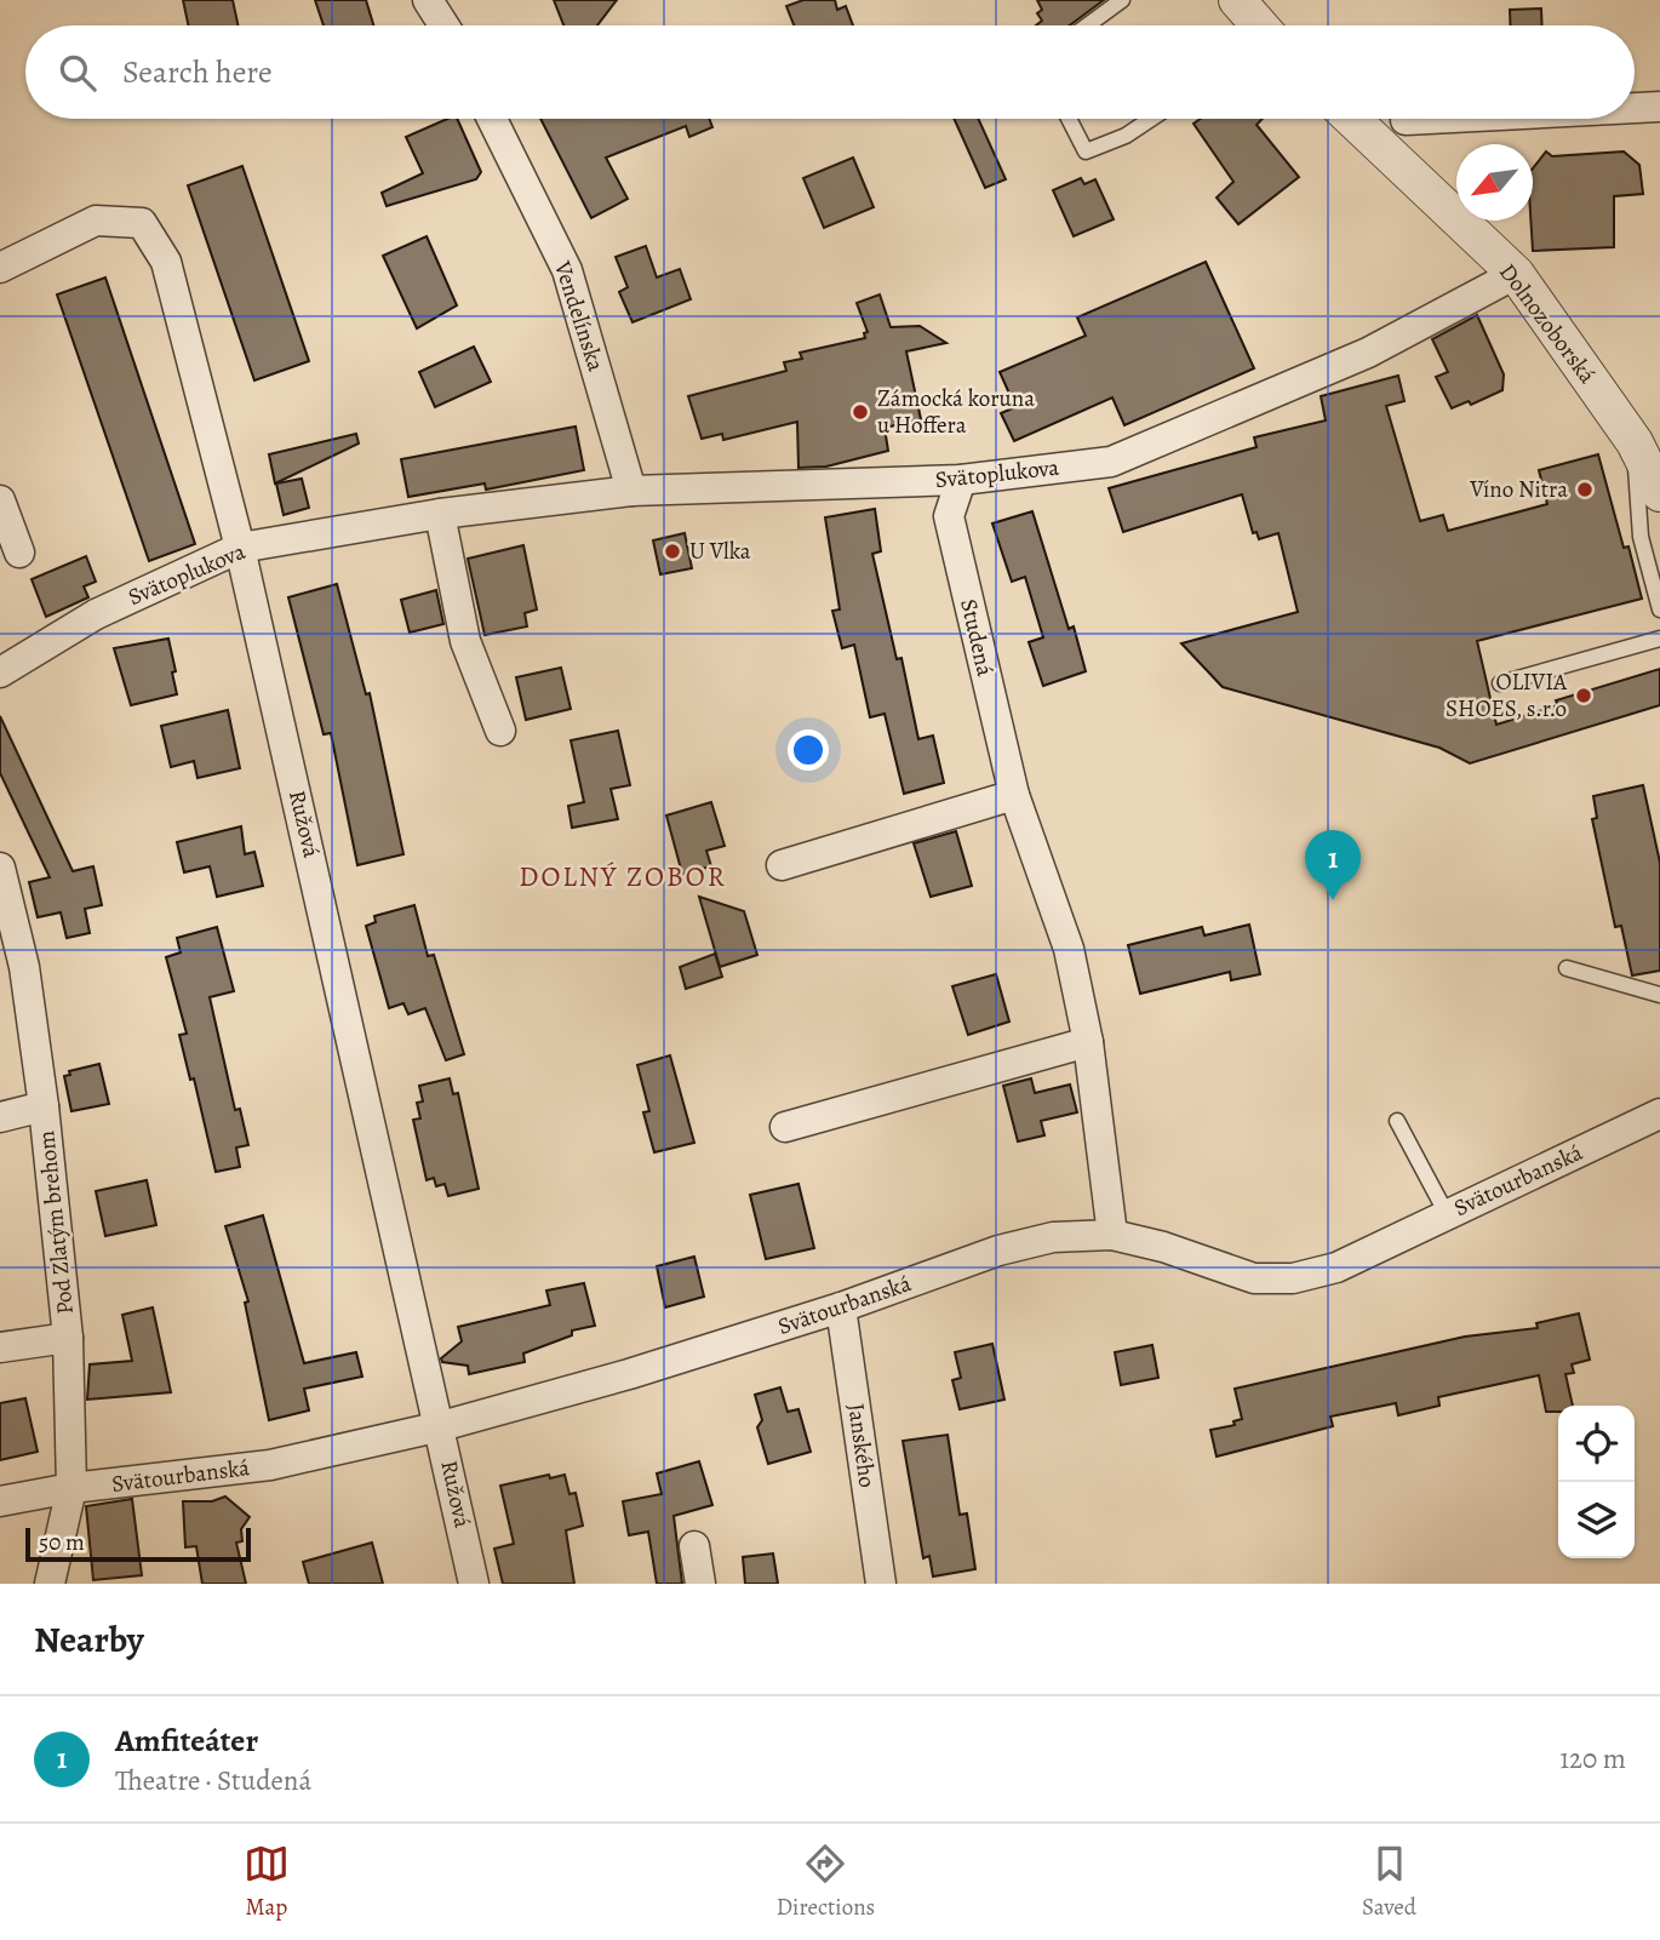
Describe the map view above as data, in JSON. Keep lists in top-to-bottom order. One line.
{"streets":{"street":["Vendelínska","Dolnozoborská","Svätoplukova","Studená","Ružová","Svätourbanská","Pod Zlatým brehom","Janského"]},"crossings":[["Vendelínska","Svätoplukova"],["Dolnozoborská","Svätoplukova"],["Svätoplukova","Studená"],["Svätoplukova","Ružová"],["Studená","Svätourbanská"],["Ružová","Svätourbanská"],["Svätourbanská","Pod Zlatým brehom"],["Svätourbanská","Janského"]],"districts":["DOLNÝ ZOBOR"],"places":["Zámocká koruna u Hoffera","Víno Nitra","U Vlka","OLIVIA SHOES, s.r.o"],"scale_bar":"50 m","north":"bottom left","page":{"search":"Search here","pins":"1","scale":"50 m","heading":"Nearby","list":[{"mark":"1","name":"Amfiteáter","note":"Theatre · Studená","value":"120 m"}],"nav":["Map","Directions","Saved"]}}
